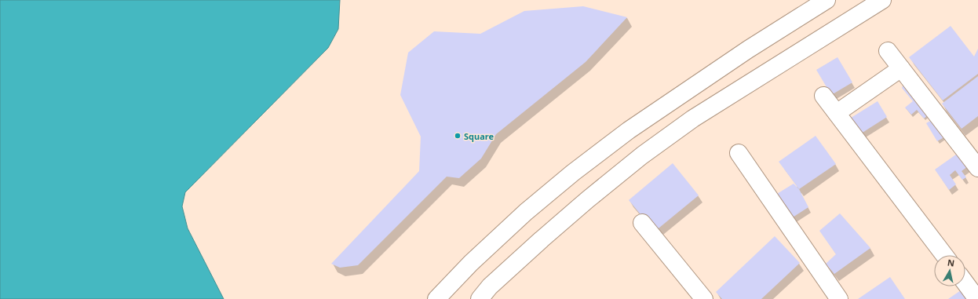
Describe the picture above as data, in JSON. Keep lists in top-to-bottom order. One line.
{"places":["Square"],"north":"top"}
